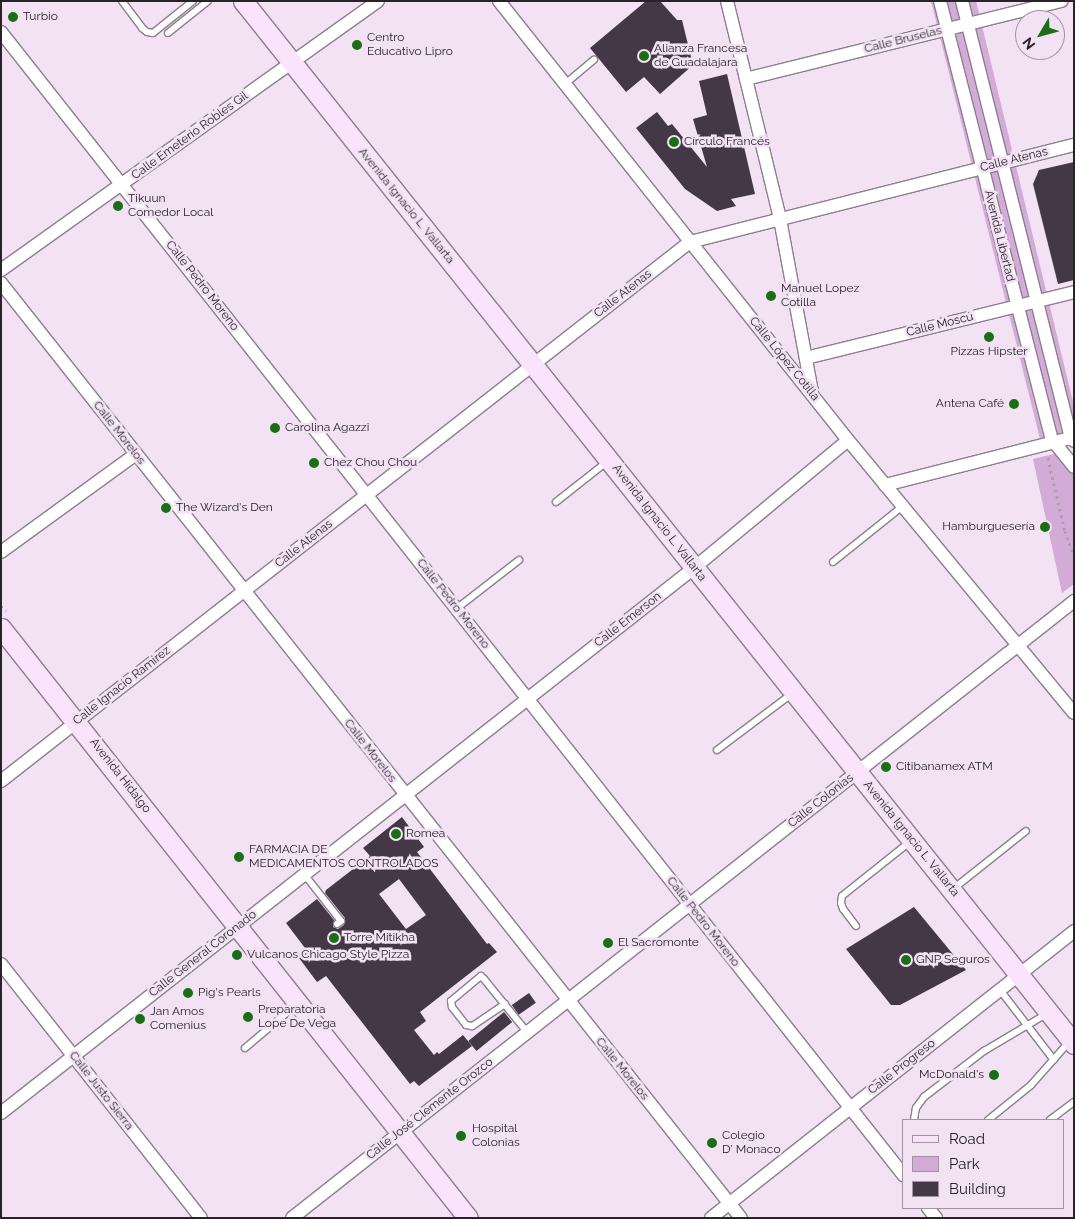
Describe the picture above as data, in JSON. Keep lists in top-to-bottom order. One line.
{"streets":{"main road":["Avenida Ignacio L. Vallarta","Avenida Hidalgo"],"street":["Calle Bruselas","Calle Emeterio Robles Gil","Calle Atenas","Avenida Libertad","Calle Pedro Moreno","Calle Moscú","Calle López Cotilla","Calle Morelos","Calle Emerson","Calle Ignacio Ramírez","Calle Colonias","Calle General Coronado","Calle Progreso","Calle Justo Sierra","Calle José Clemente Orozco"]},"crossings":[["Calle Bruselas","Avenida Libertad"],["Calle Emeterio Robles Gil","Avenida Ignacio L. Vallarta"],["Calle Emeterio Robles Gil","Calle Pedro Moreno"],["Calle Atenas","Avenida Ignacio L. Vallarta"],["Calle Atenas","Avenida Libertad"],["Calle Atenas","Calle Pedro Moreno"],["Calle Atenas","Calle López Cotilla"],["Calle Atenas","Calle Morelos"],["Calle Atenas","Calle Ignacio Ramírez"],["Avenida Ignacio L. Vallarta","Calle Emerson"],["Avenida Ignacio L. Vallarta","Calle Colonias"],["Avenida Ignacio L. Vallarta","Calle Progreso"],["Avenida Libertad","Calle Moscú"],["Calle Pedro Moreno","Calle Emerson"],["Calle Pedro Moreno","Calle Colonias"],["Calle Pedro Moreno","Calle Progreso"],["Calle López Cotilla","Calle Emerson"],["Calle López Cotilla","Calle Colonias"],["Calle Morelos","Calle Emerson"],["Calle Morelos","Calle Ignacio Ramírez"],["Calle Morelos","Calle Colonias"],["Calle Morelos","Calle General Coronado"],["Calle Morelos","Calle Progreso"],["Calle Morelos","Calle José Clemente Orozco"],["Calle Emerson","Calle General Coronado"],["Calle Ignacio Ramírez","Avenida Hidalgo"],["Avenida Hidalgo","Calle General Coronado"],["Avenida Hidalgo","Calle José Clemente Orozco"],["Calle Colonias","Calle José Clemente Orozco"],["Calle General Coronado","Calle Justo Sierra"]],"places":["Turbio","Centro Educativo Lipro","Alianza Francesa de Guadalajara","Círculo Francés","Tikuun Comedor Local","Manuel Lopez Cotilla","Pizzas Hipster","Antena Café","Carolina Agazzi","Chez Chou Chou","The Wizard's Den","Hamburguesería","Citibanamex ATM","Romea","FARMACIA DE MEDICAMENTOS CONTROLADOS","Torre Mitikha","El Sacromonte","Vulcanos Chicago Style Pizza","GNP Seguros","Pig's Pearls","Preparatoria Lope De Vega","Jan Amos Comenius","McDonald's","Hospital Colonias","Colegio D' Monaco"],"legend":["Road","Park","Building"],"north":"bottom left"}
